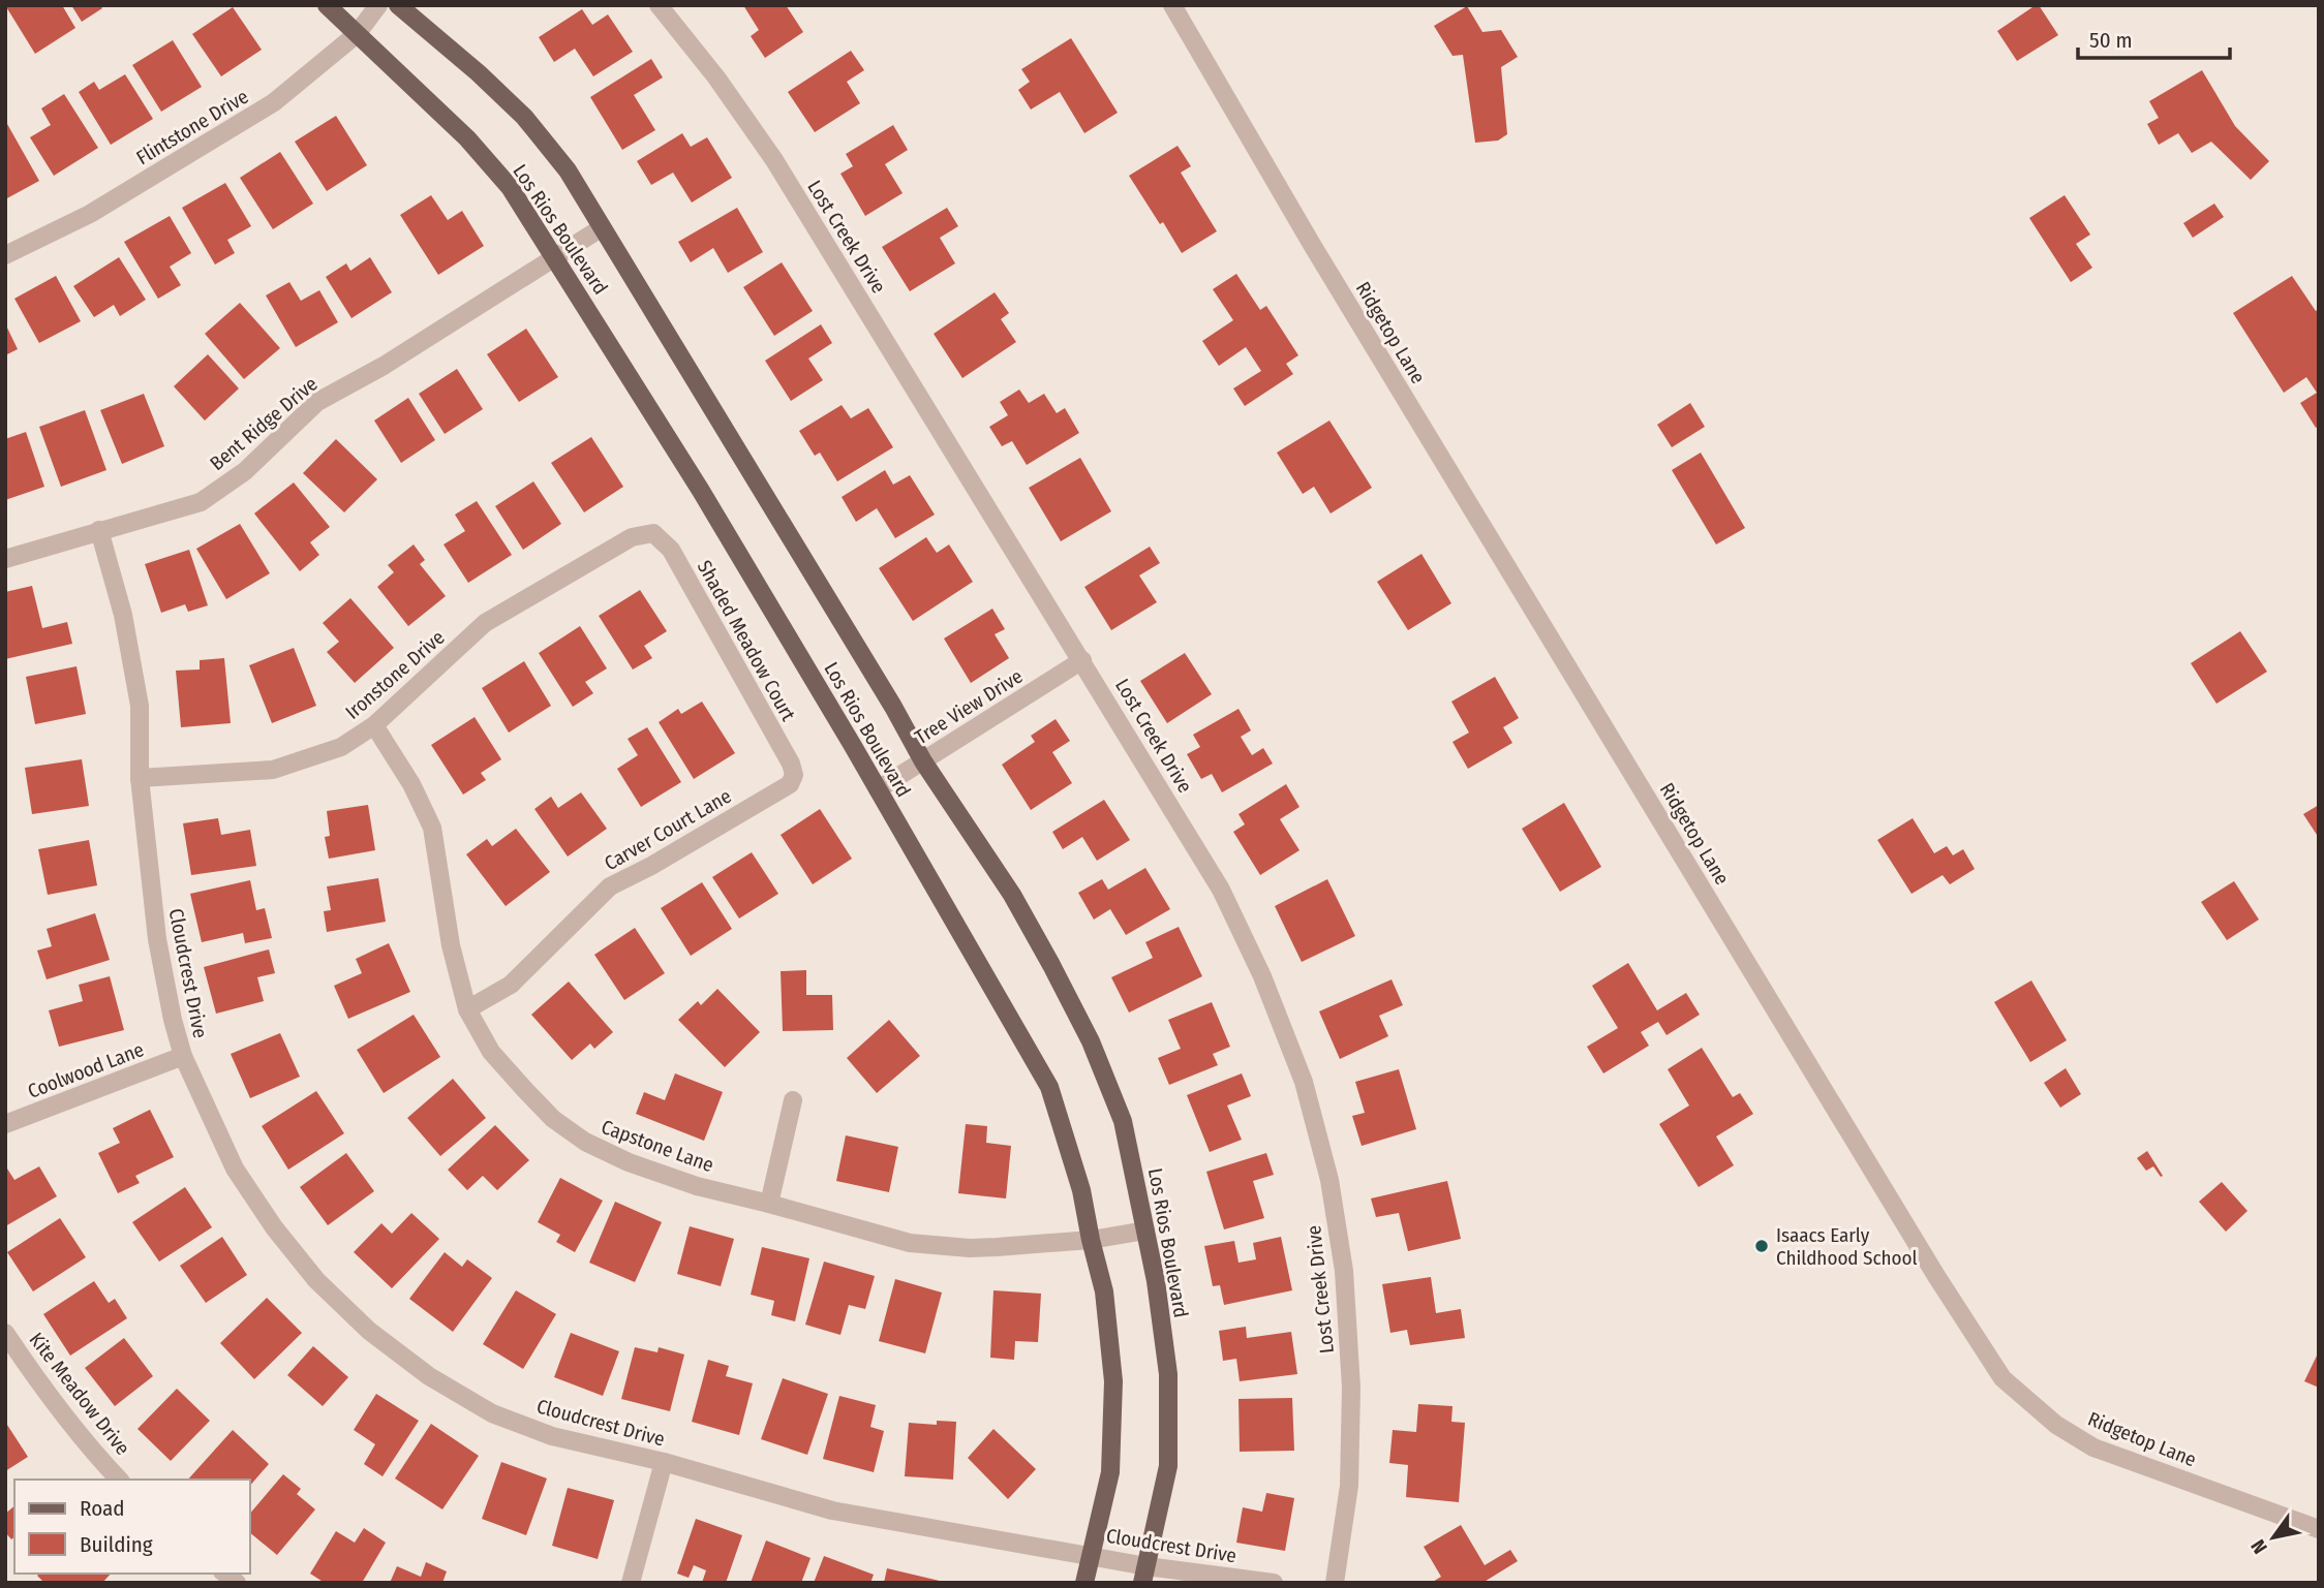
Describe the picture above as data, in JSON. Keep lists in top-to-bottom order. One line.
{"streets":{"main road":["Los Rios Boulevard"],"street":["Flintstone Drive","Lost Creek Drive","Ridgetop Lane","Bent Ridge Drive","Shaded Meadow Court","Ironstone Drive","Tree View Drive","Carver Court Lane","Cloudcrest Drive","Coolwood Lane","Capstone Lane","Kite Meadow Drive"]},"crossings":[["Flintstone Drive","Los Rios Boulevard"],["Los Rios Boulevard","Bent Ridge Drive"],["Los Rios Boulevard","Tree View Drive"],["Los Rios Boulevard","Cloudcrest Drive"],["Los Rios Boulevard","Capstone Lane"],["Lost Creek Drive","Tree View Drive"],["Bent Ridge Drive","Cloudcrest Drive"],["Shaded Meadow Court","Ironstone Drive"],["Shaded Meadow Court","Carver Court Lane"],["Ironstone Drive","Cloudcrest Drive"],["Ironstone Drive","Capstone Lane"],["Carver Court Lane","Capstone Lane"],["Cloudcrest Drive","Coolwood Lane"]],"places":["Isaacs Early Childhood School"],"legend":["Road","Building"],"scale_bar":"50 m","north":"bottom left"}
